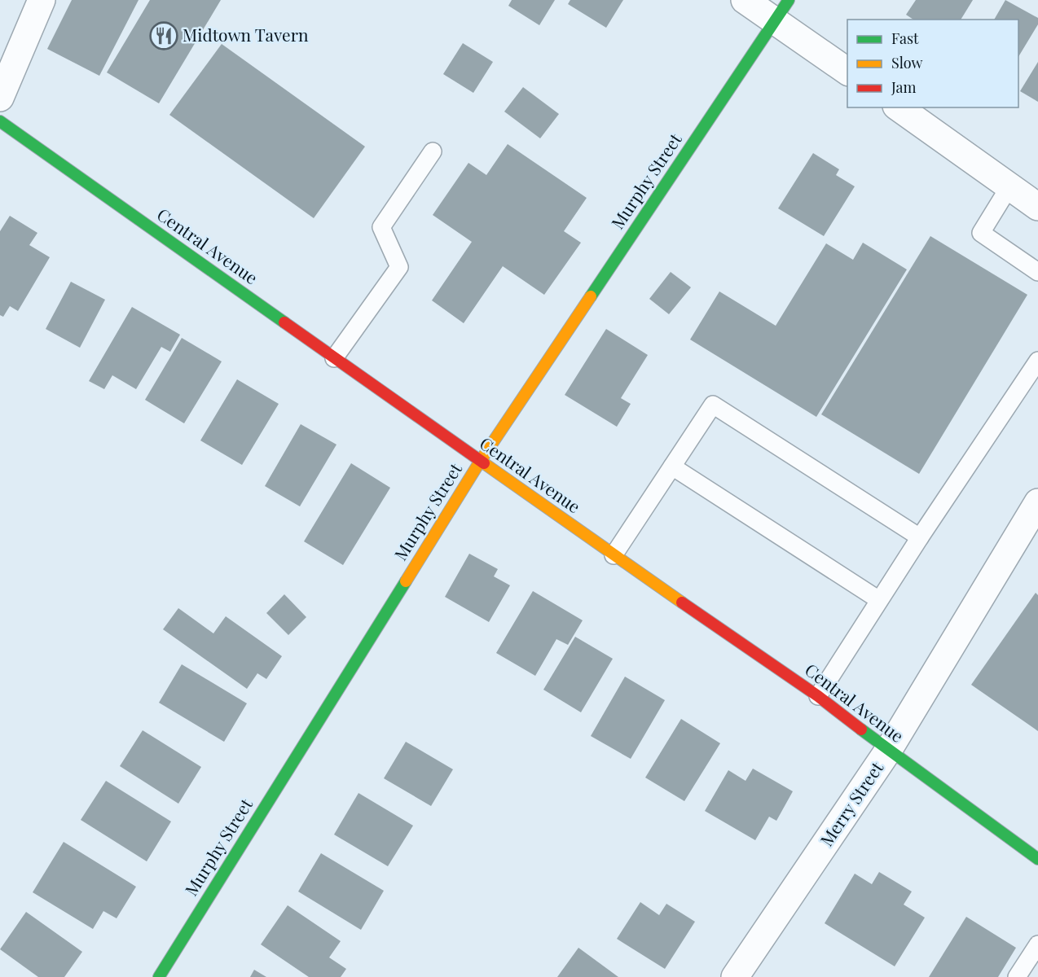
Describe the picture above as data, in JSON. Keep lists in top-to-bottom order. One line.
{"streets":{"main road":["Murphy Street","Central Avenue"],"street":["Merry Street"]},"crossings":[["Murphy Street","Central Avenue"],["Central Avenue","Merry Street"]],"places":{"restaurant":["Midtown Tavern"]},"legend":["Fast","Slow","Jam"]}
